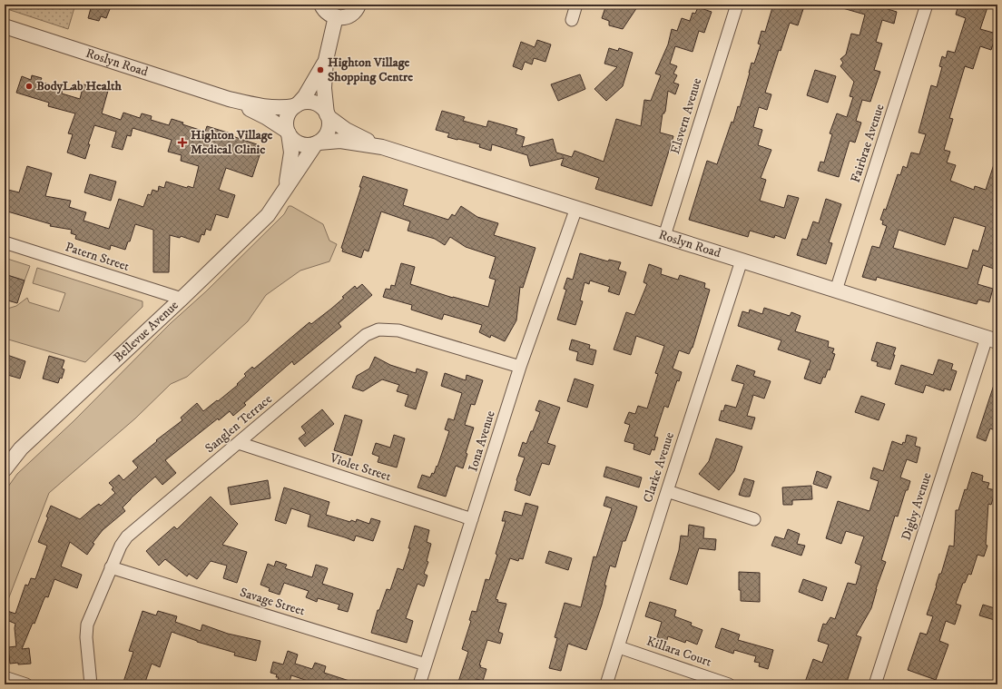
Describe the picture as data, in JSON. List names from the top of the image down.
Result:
{
  "streets": {
    "street": [
      "Roslyn Road",
      "Elsvern Avenue",
      "Fairbrae Avenue",
      "Patern Street",
      "Bellevue Avenue",
      "Sanglen Terrace",
      "Iona Avenue",
      "Violet Street",
      "Clarke Avenue",
      "Digby Avenue",
      "Savage Street",
      "Killara Court"
    ]
  },
  "crossings": [
    ["Roslyn Road", "Elsvern Avenue"],
    ["Roslyn Road", "Fairbrae Avenue"],
    ["Roslyn Road", "Bellevue Avenue"],
    ["Roslyn Road", "Iona Avenue"],
    ["Roslyn Road", "Clarke Avenue"],
    ["Roslyn Road", "Digby Avenue"],
    ["Patern Street", "Bellevue Avenue"],
    ["Sanglen Terrace", "Iona Avenue"],
    ["Sanglen Terrace", "Violet Street"],
    ["Sanglen Terrace", "Savage Street"],
    ["Iona Avenue", "Violet Street"],
    ["Iona Avenue", "Savage Street"],
    ["Clarke Avenue", "Killara Court"]
  ],
  "places": {
    "other": ["Highton Village Shopping Centre", "BodyLab Health"],
    "health": ["Highton Village Medical Clinic"]
  }
}
